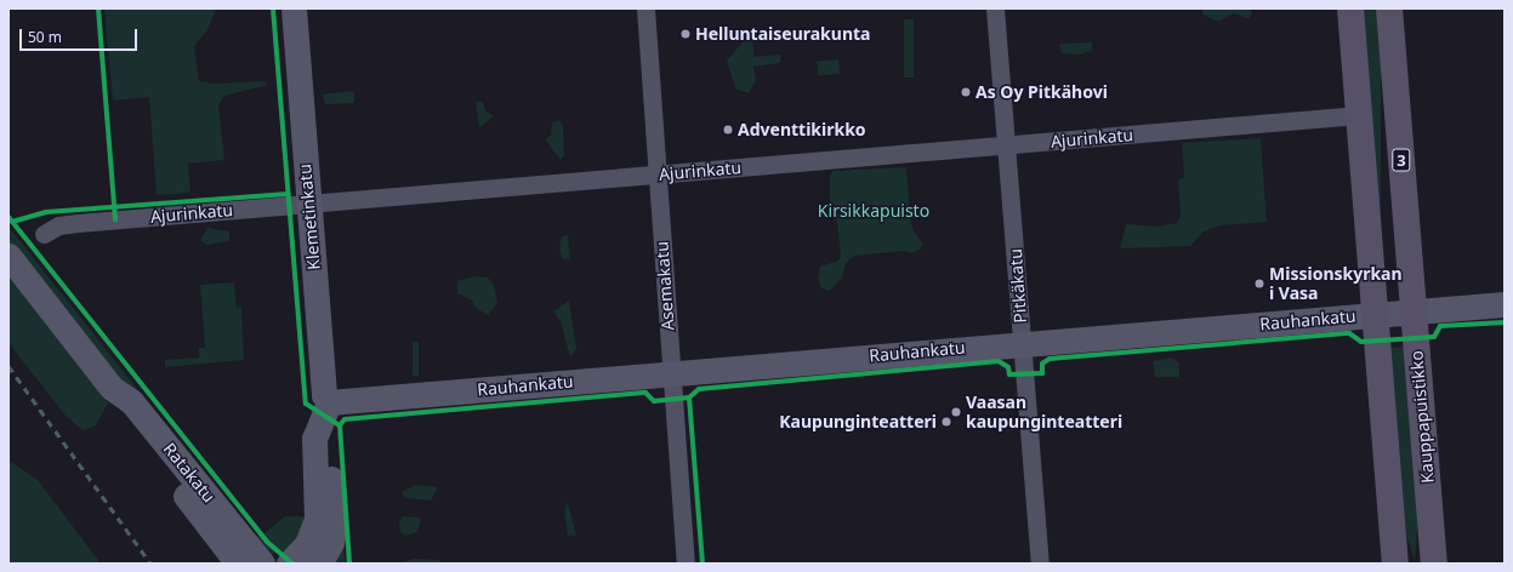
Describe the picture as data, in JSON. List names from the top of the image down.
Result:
{
  "streets": {
    "main road": ["3", "Kauppapuistikko"],
    "street": [
      "Ajurinkatu",
      "Klemetinkatu",
      "Asemakatu",
      "Pitkäkatu",
      "Rauhankatu",
      "Ratakatu"
    ]
  },
  "crossings": [
    ["Ajurinkatu", "Klemetinkatu"],
    ["Ajurinkatu", "Asemakatu"],
    ["Ajurinkatu", "Pitkäkatu"],
    ["Klemetinkatu", "Rauhankatu"],
    ["Asemakatu", "Rauhankatu"],
    ["Pitkäkatu", "Rauhankatu"],
    ["Rauhankatu", "Kauppapuistikko"]
  ],
  "parks": ["Kirsikkapuisto"],
  "places": [
    "Helluntaiseurakunta",
    "As Oy Pitkähovi",
    "Adventtikirkko",
    "Missionskyrkan i Vasa",
    "Vaasan kaupunginteatteri",
    "Kaupunginteatteri"
  ],
  "scale_bar": "50 m"
}
